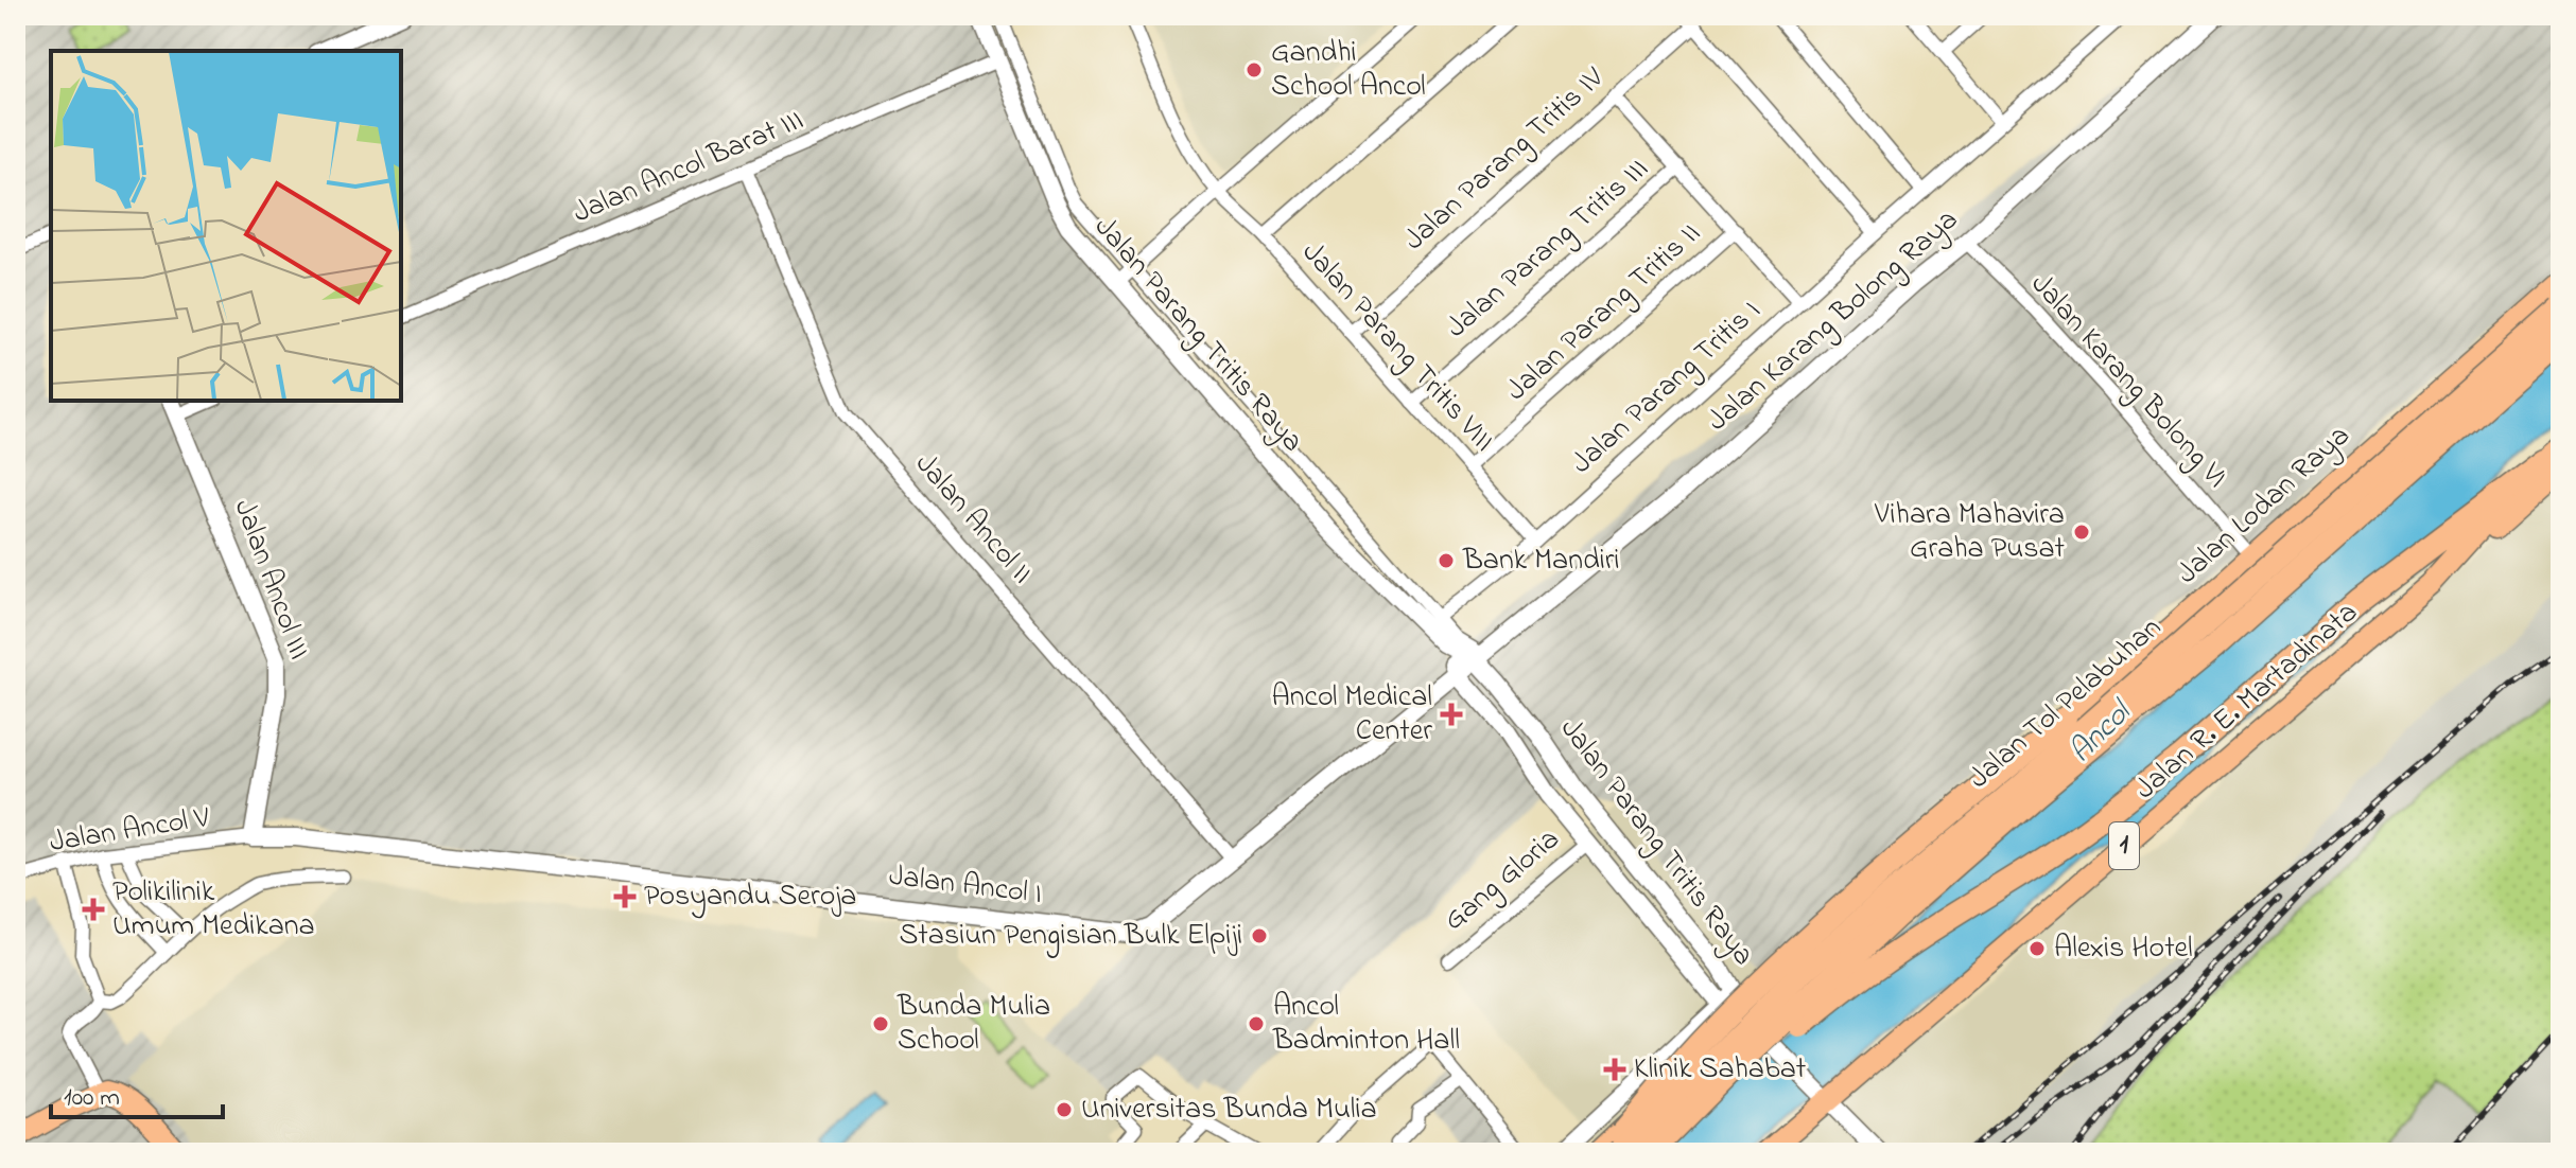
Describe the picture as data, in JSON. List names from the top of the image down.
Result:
{
  "streets": {
    "highway": [
      "Jalan Lodan Raya",
      "Jalan R. E. Martadinata",
      "Jalan Tol Pelabuhan",
      "1"
    ],
    "street": [
      "Jalan Parang Tritis IV",
      "Jalan Ancol Barat III",
      "Jalan Parang Tritis III",
      "Jalan Parang Tritis II",
      "Jalan Karang Bolong Raya",
      "Jalan Parang Tritis Raya",
      "Jalan Parang Tritis VIII",
      "Jalan Karang Bolong VI",
      "Jalan Parang Tritis I",
      "Jalan Ancol II",
      "Jalan Ancol III",
      "Jalan Ancol V",
      "Gang Gloria",
      "Jalan Ancol I"
    ]
  },
  "crossings": [
    ["Jalan Parang Tritis IV", "Jalan Parang Tritis VIII"],
    ["Jalan Ancol Barat III", "Jalan Parang Tritis Raya"],
    ["Jalan Ancol Barat III", "Jalan Ancol II"],
    ["Jalan Parang Tritis III", "Jalan Parang Tritis VIII"],
    ["Jalan Parang Tritis II", "Jalan Parang Tritis VIII"],
    ["Jalan Karang Bolong Raya", "Jalan Parang Tritis Raya"],
    ["Jalan Karang Bolong Raya", "Jalan Karang Bolong VI"],
    ["Jalan Karang Bolong Raya", "Jalan Ancol I"],
    ["Jalan Parang Tritis Raya", "Jalan Lodan Raya"],
    ["Jalan Parang Tritis Raya", "Gang Gloria"],
    ["Jalan Parang Tritis Raya", "Jalan Ancol I"],
    ["Jalan Parang Tritis VIII", "Jalan Parang Tritis I"],
    ["Jalan Karang Bolong VI", "Jalan Lodan Raya"],
    ["Jalan Ancol II", "Jalan Ancol I"],
    ["Jalan Ancol III", "Jalan Ancol V"],
    ["Jalan Ancol III", "Jalan Ancol I"],
    ["Jalan Ancol V", "Jalan Ancol I"]
  ],
  "water": ["Ancol"],
  "places": {
    "other": [
      "Gandhi School Ancol",
      "Vihara Mahavira Graha Pusat",
      "Bank Mandiri",
      "Stasiun Pengisian Bulk Elpiji",
      "Alexis Hotel",
      "Bunda Mulia School",
      "Ancol Badminton Hall",
      "Universitas Bunda Mulia"
    ],
    "health": [
      "Ancol Medical Center",
      "Posyandu Seroja",
      "Polikilinik Umum Medikana",
      "Klinik Sahabat"
    ]
  },
  "scale_bar": "100 m"
}
